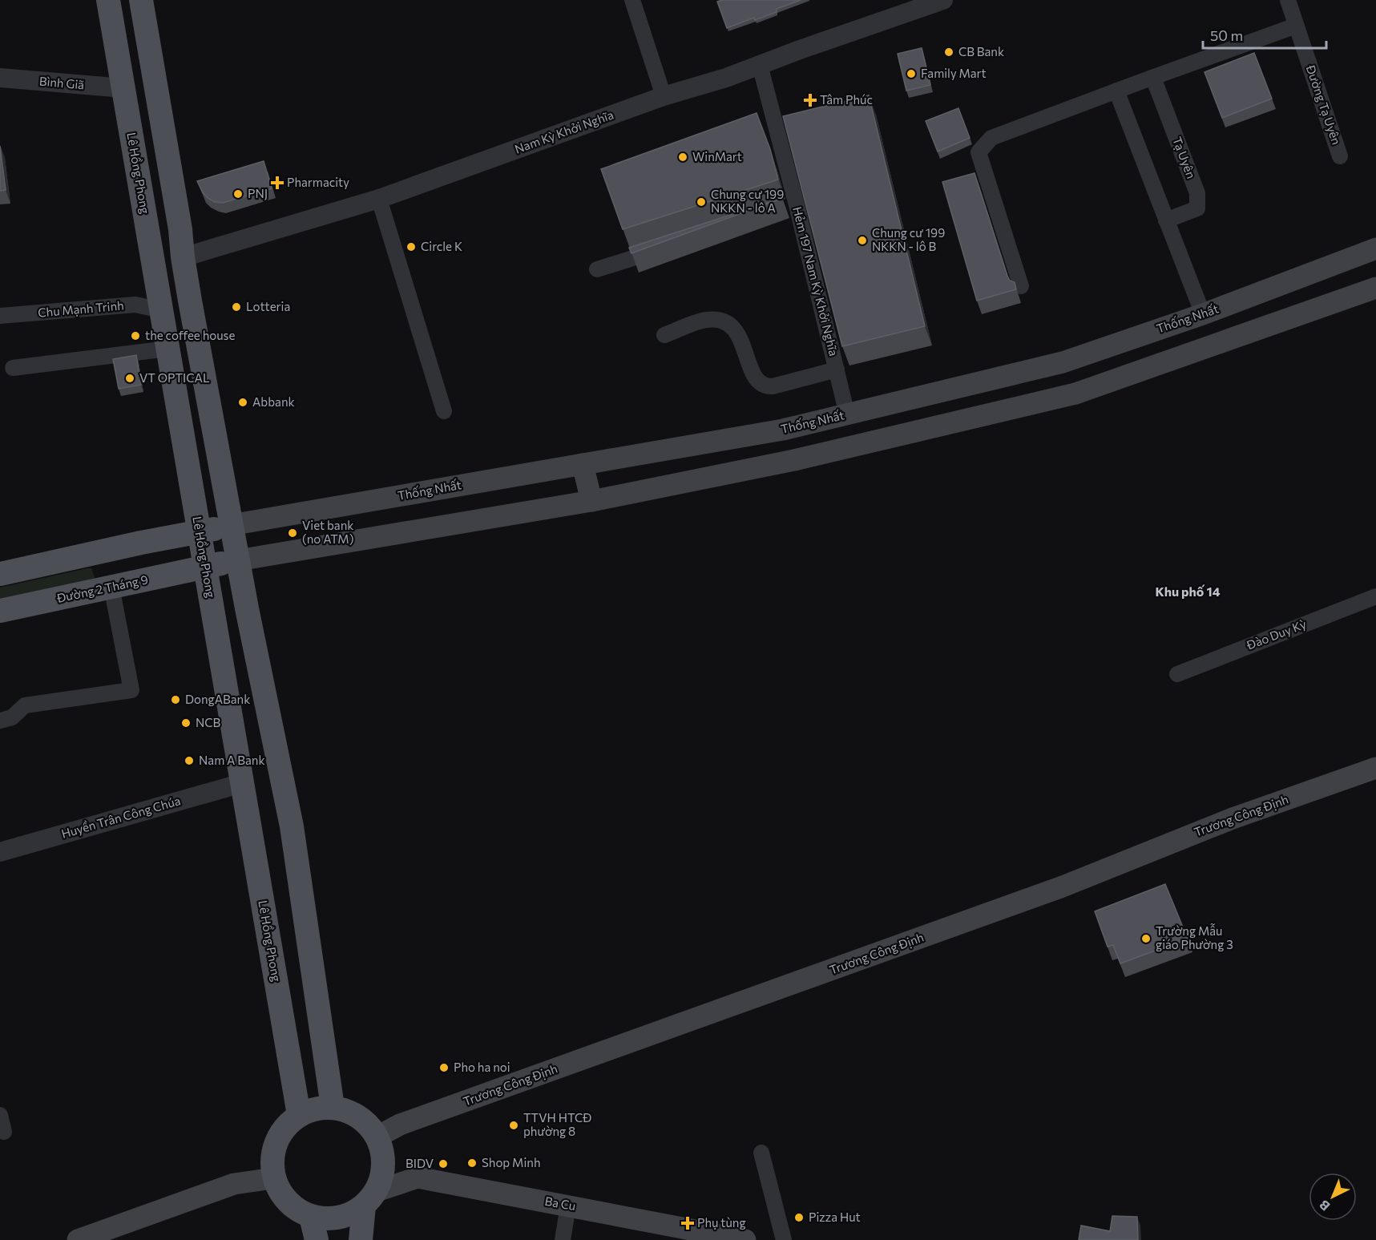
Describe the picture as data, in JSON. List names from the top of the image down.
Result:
{
  "streets": {
    "main road": [
      "Lê Hồng Phong",
      "Thống Nhất",
      "Đường 2 Tháng 9",
      "Trương Công Định",
      "Ba Cu"
    ],
    "street": [
      "Bình Giã",
      "Đường Tạ Uyên",
      "Nam Kỳ Khởi Nghĩa",
      "Tạ Uyên",
      "Hẻm 197 Nam Kỳ Khởi Nghĩa",
      "Chu Mạnh Trinh",
      "Đào Duy Kỳ",
      "Huyền Trân Công Chúa"
    ]
  },
  "crossings": [
    ["Bình Giã", "Lê Hồng Phong"],
    ["Nam Kỳ Khởi Nghĩa", "Hẻm 197 Nam Kỳ Khởi Nghĩa"],
    ["Lê Hồng Phong", "Chu Mạnh Trinh"],
    ["Lê Hồng Phong", "Đường 2 Tháng 9"],
    ["Lê Hồng Phong", "Trương Công Định"],
    ["Lê Hồng Phong", "Huyền Trân Công Chúa"],
    ["Lê Hồng Phong", "Ba Cu"],
    ["Hẻm 197 Nam Kỳ Khởi Nghĩa", "Thống Nhất"],
    ["Trương Công Định", "Ba Cu"]
  ],
  "districts": ["Khu phố 14"],
  "places": {
    "other": [
      "CB Bank",
      "Family Mart",
      "WinMart",
      "PNJ",
      "Chung cư 199 NKKN - lô A",
      "Chung cư 199 NKKN - lô B",
      "Circle K",
      "Lotteria",
      "the coffee house",
      "VT OPTICAL",
      "Abbank",
      "Viet bank (no ATM)",
      "DongABank",
      "NCB",
      "Nam A Bank",
      "Trường Mẫu giáo Phường 3",
      "Pho ha noi",
      "TTVH HTCĐ phường 8",
      "Shop Minh",
      "BIDV",
      "Pizza Hut"
    ],
    "health": ["Tâm Phúc", "Pharmacity", "Phụ tùng"]
  },
  "scale_bar": "50 m",
  "north": "bottom left"
}
